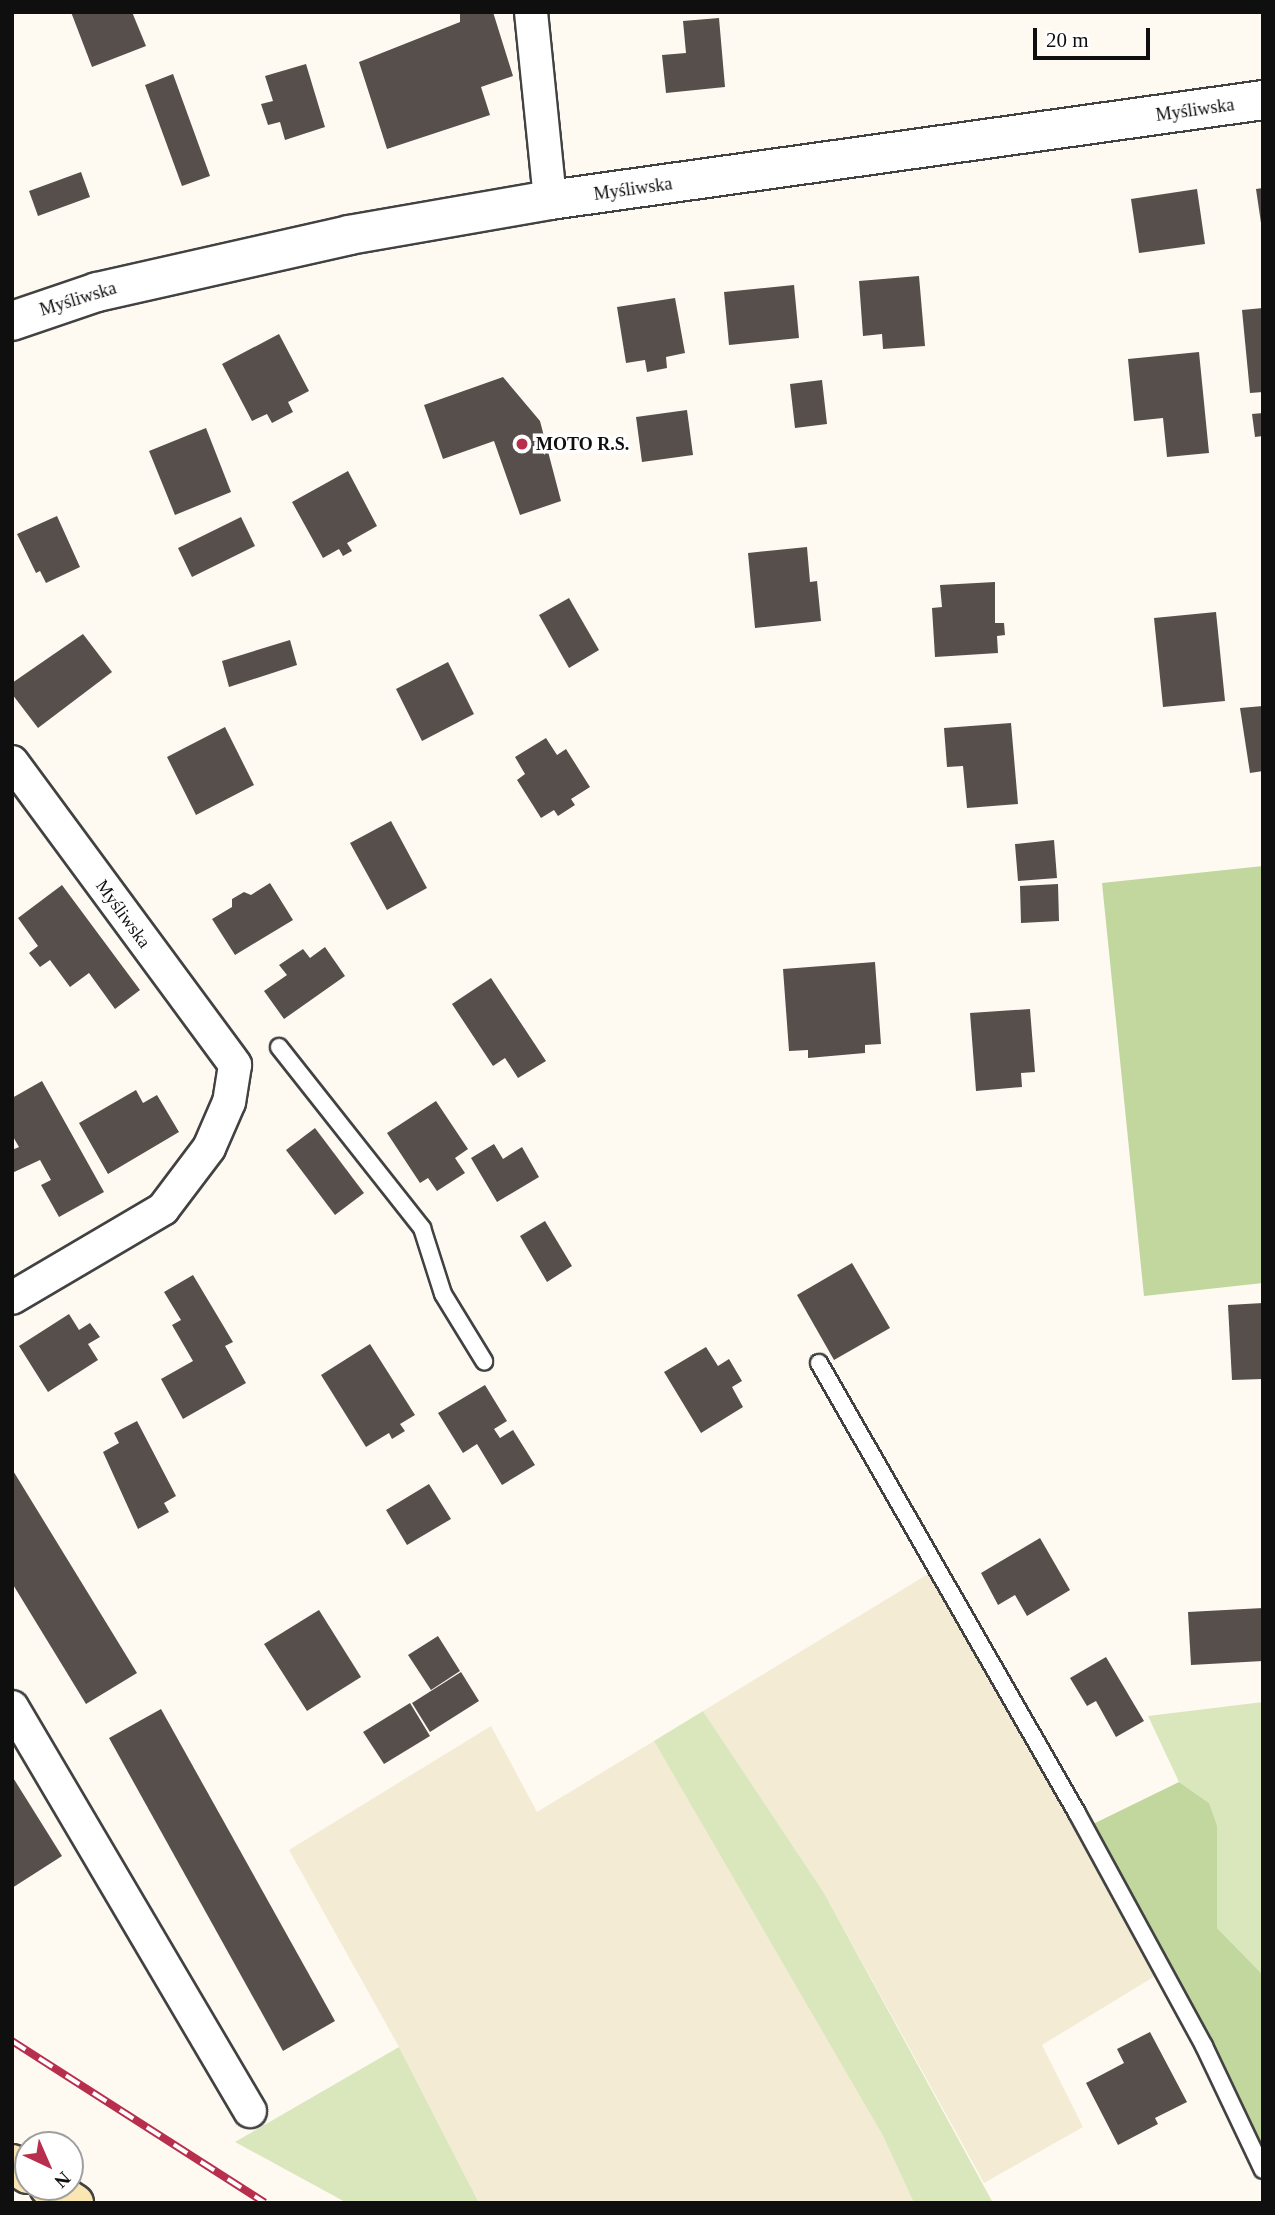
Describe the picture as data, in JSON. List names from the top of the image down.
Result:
{
  "streets": {
    "street": ["Myśliwska"]
  },
  "places": ["MOTO R.S."],
  "scale_bar": "20 m",
  "north": "bottom right"
}
